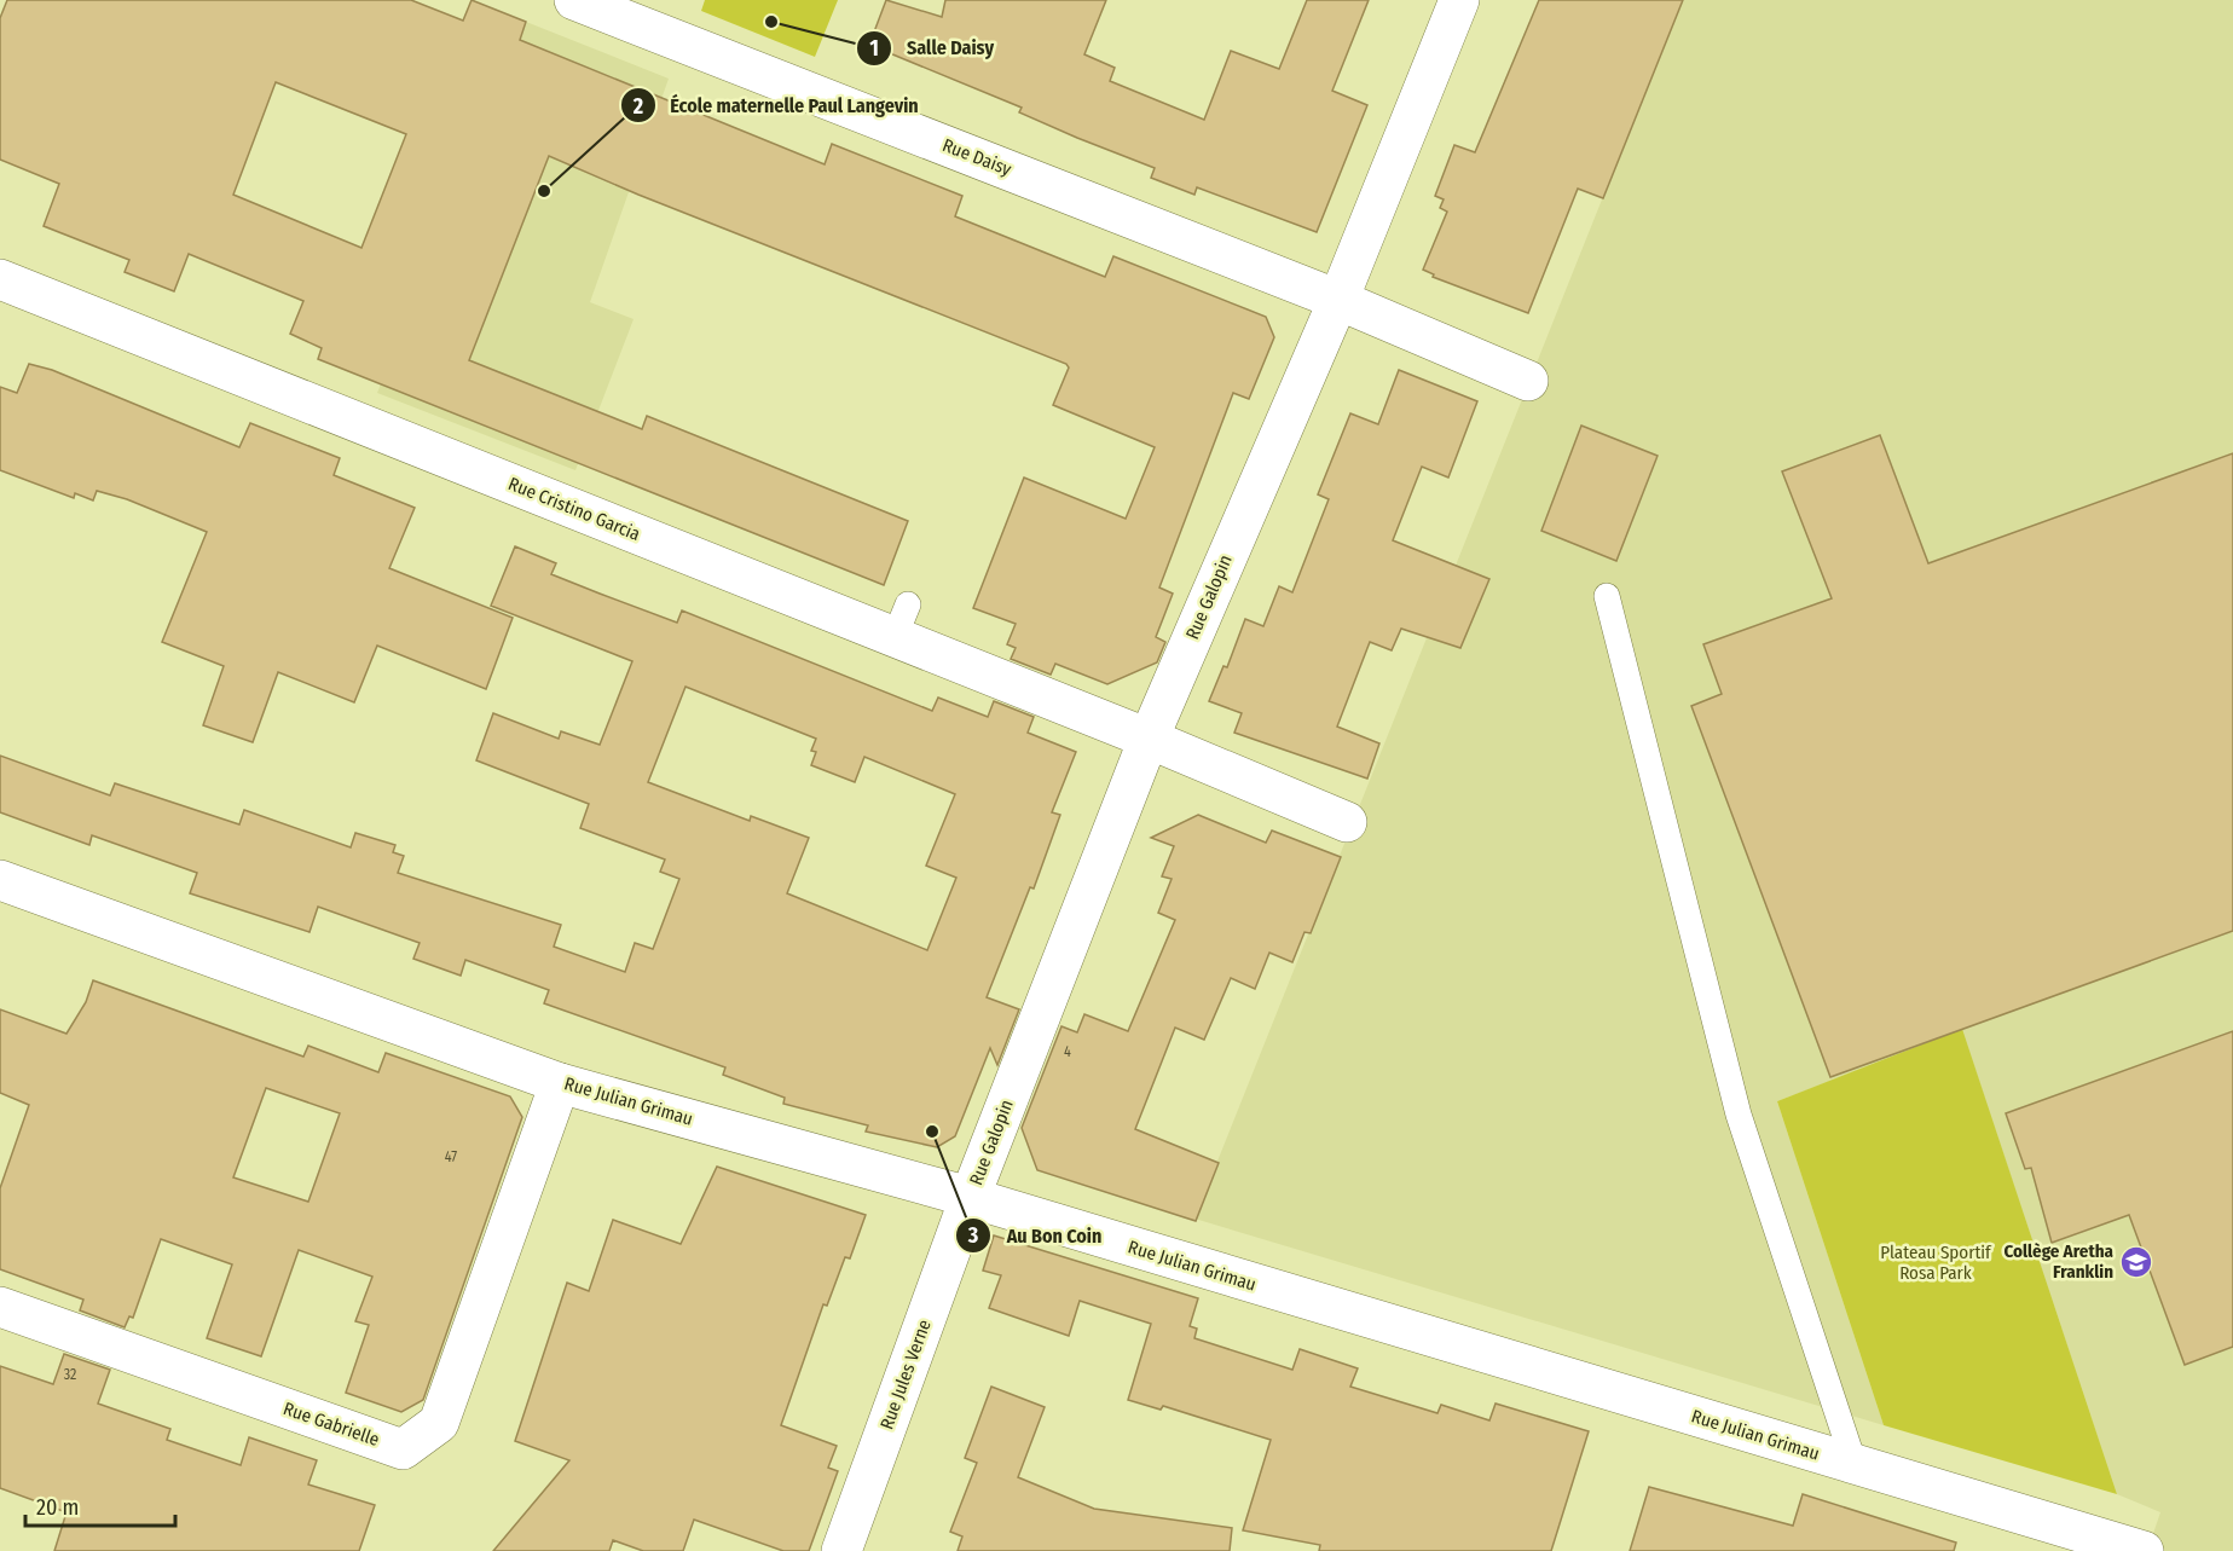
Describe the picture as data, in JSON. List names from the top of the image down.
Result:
{
  "streets": {
    "street": [
      "Rue Daisy",
      "Rue Cristino Garcia",
      "Rue Galopin",
      "Rue Julian Grimau",
      "Rue Jules Verne",
      "Rue Gabrielle"
    ]
  },
  "crossings": [
    ["Rue Daisy", "Rue Galopin"],
    ["Rue Cristino Garcia", "Rue Galopin"],
    ["Rue Galopin", "Rue Julian Grimau"],
    ["Rue Galopin", "Rue Jules Verne"],
    ["Rue Julian Grimau", "Rue Jules Verne"],
    ["Rue Julian Grimau", "Rue Gabrielle"]
  ],
  "parks": ["Plateau Sportif Rosa Park"],
  "places": {
    "other": ["Salle Daisy", "École maternelle Paul Langevin", "Au Bon Coin"],
    "school or university": ["Collège Aretha Franklin"]
  },
  "house_numbers": ["4", "47", "32"],
  "scale_bar": "20 m"
}
